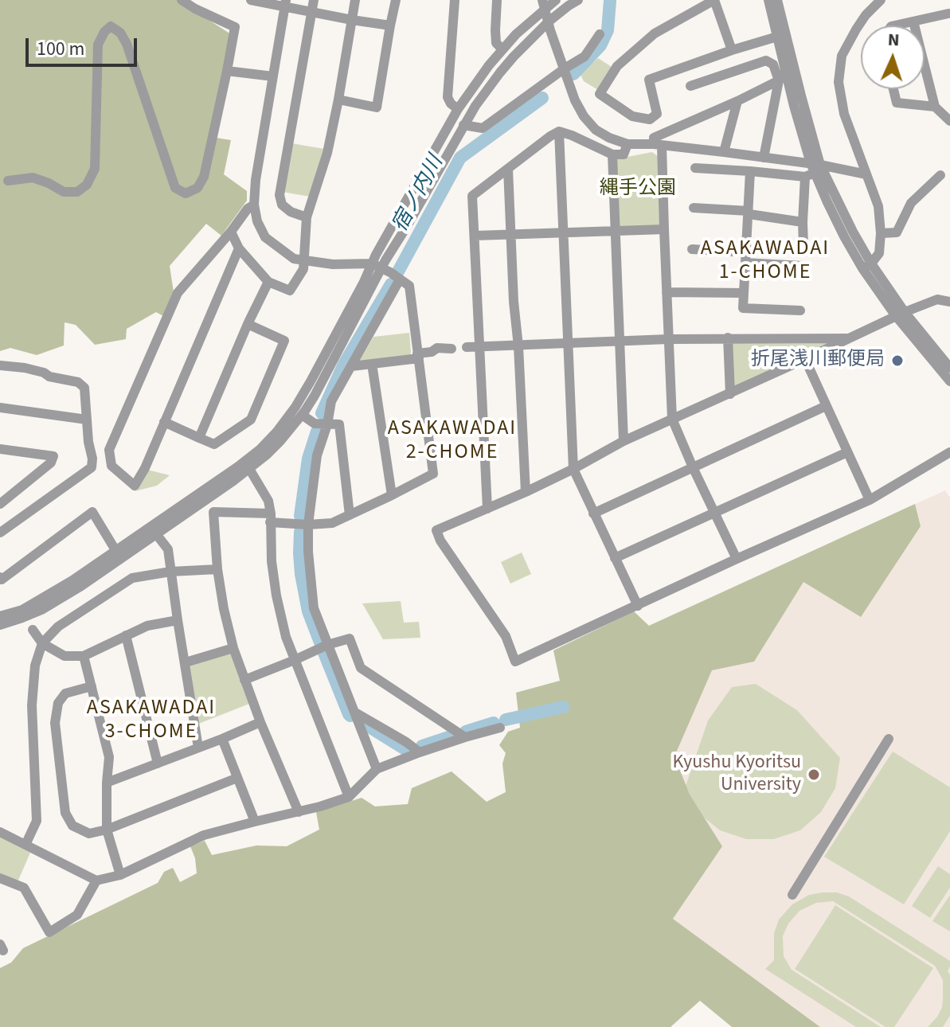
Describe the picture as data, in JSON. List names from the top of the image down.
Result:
{
  "districts": ["ASAKAWADAI 1-CHOME", "ASAKAWADAI 2-CHOME", "ASAKAWADAI 3-CHOME"],
  "water": ["宿ノ内川"],
  "parks": ["縄手公園"],
  "places": ["折尾浅川郵便局", "Kyushu Kyoritsu University"],
  "scale_bar": "100 m",
  "north": "top"
}
